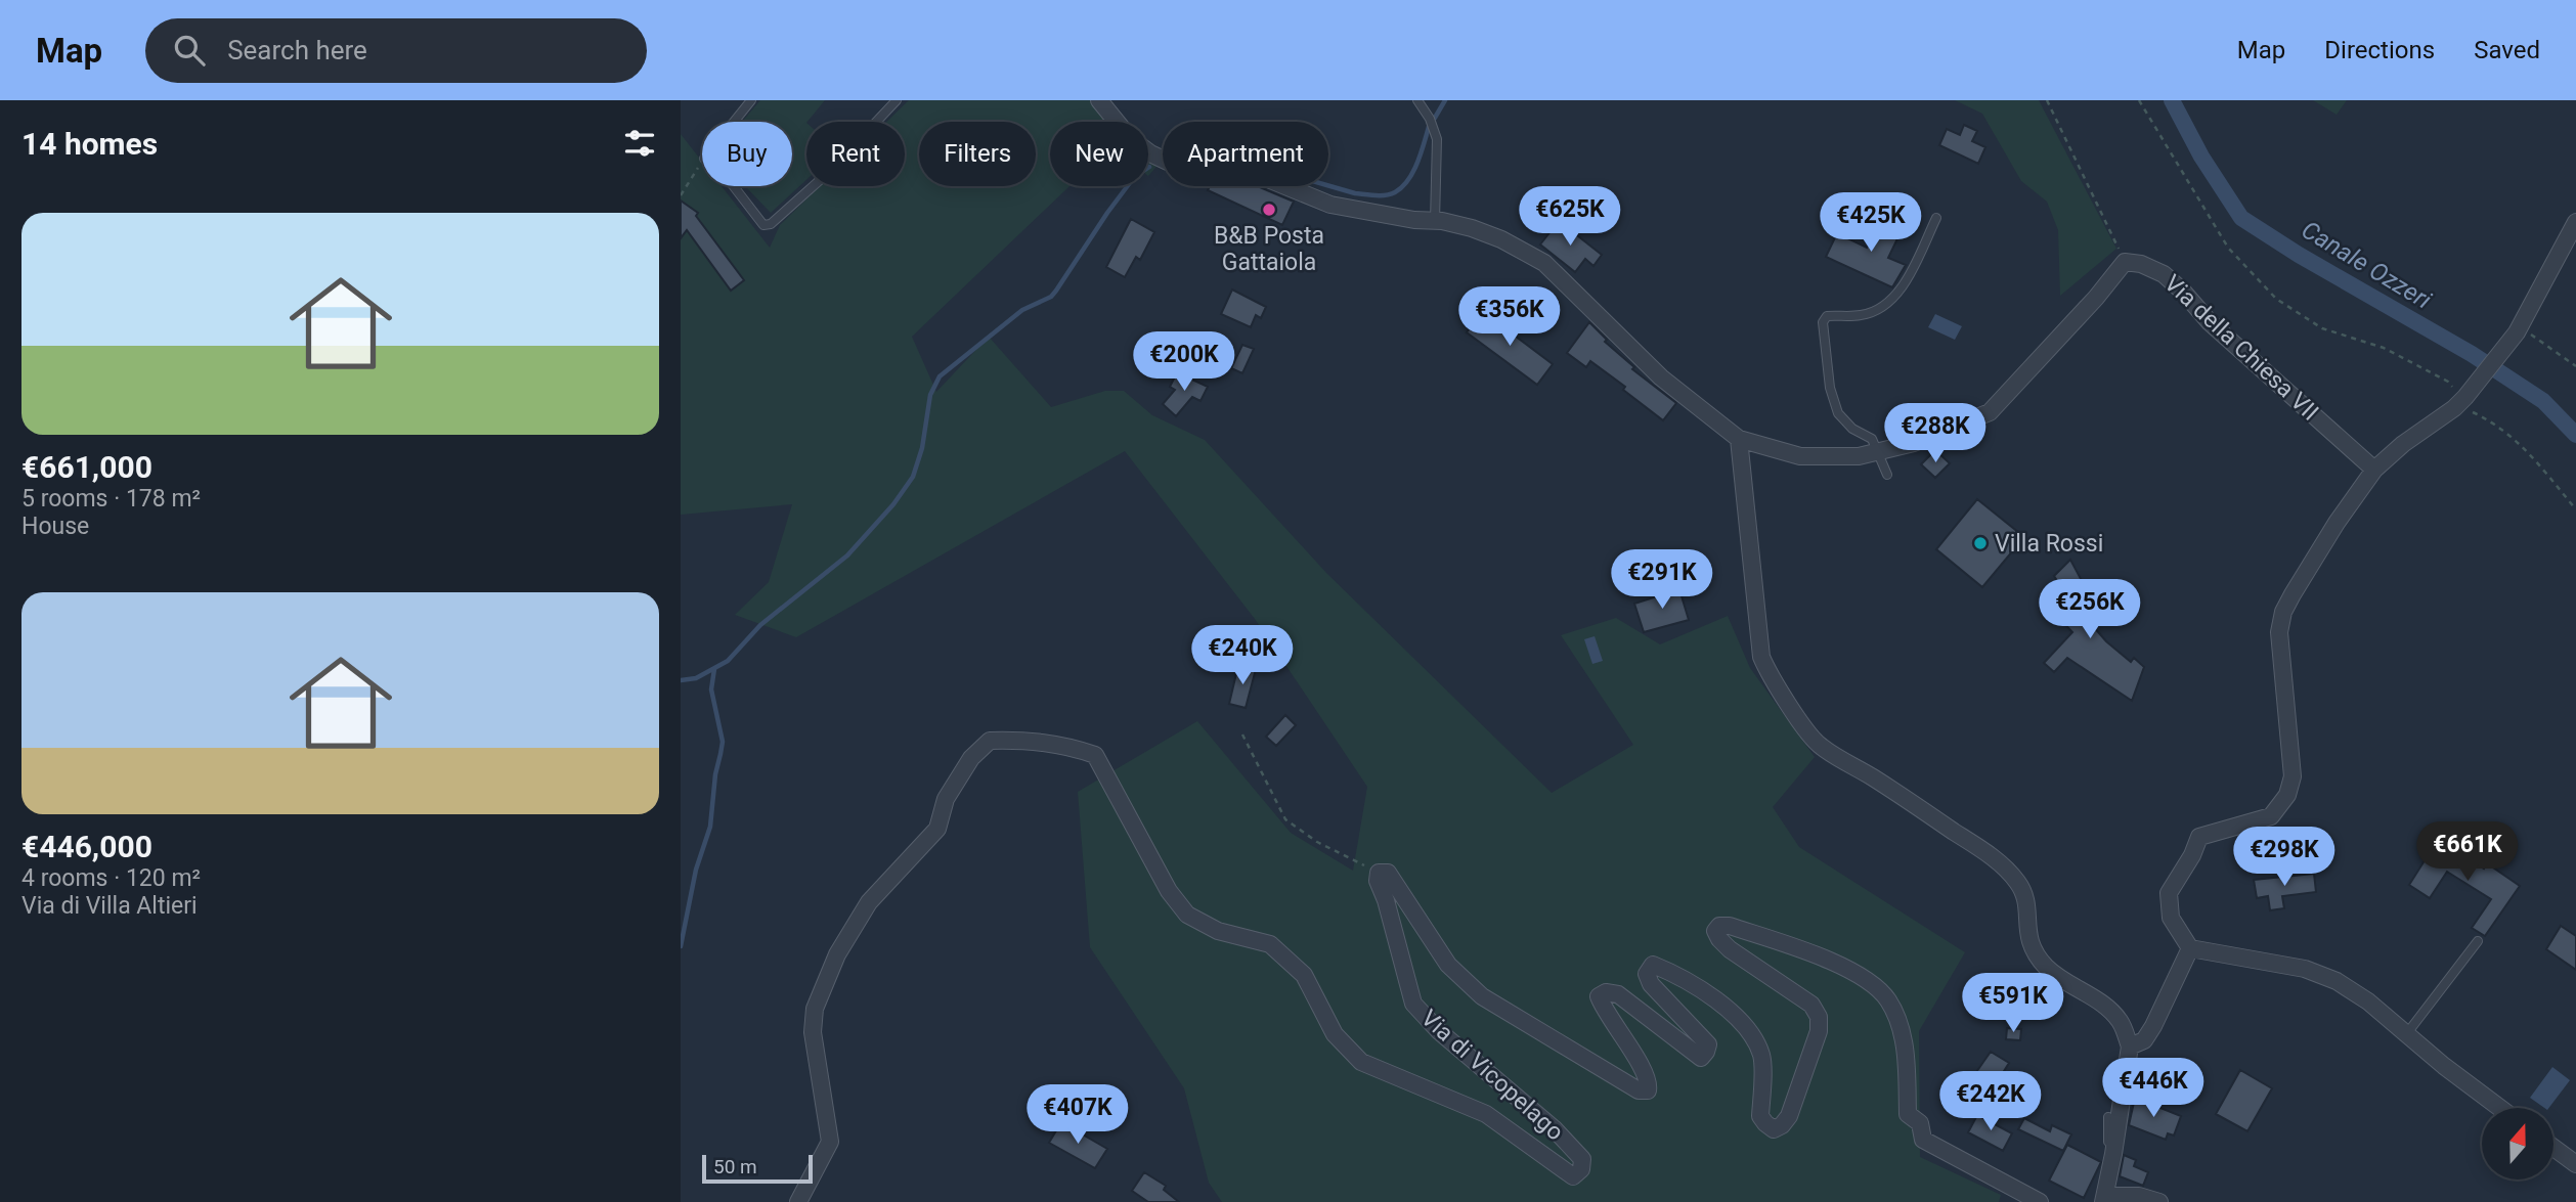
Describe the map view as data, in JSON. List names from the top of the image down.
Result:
{
  "streets": {
    "street": ["Via della Chiesa VII", "Via di Vicopelago"]
  },
  "water": ["Canale Ozzeri"],
  "places": ["B&B Posta Gattaiola", "Villa Rossi"],
  "scale_bar": "50 m",
  "north": "top",
  "page": {
    "header": "Map",
    "search": "Search here",
    "nav": ["Map", "Directions", "Saved"],
    "heading": "14 homes",
    "chip": [
      "Buy",
      "Rent",
      "Filters",
      "New",
      "Apartment"
    ],
    "list": [
      {
        "name": "€661,000",
        "note": "5 rooms · 178 m² · House"
      },
      {
        "name": "€446,000",
        "note": "4 rooms · 120 m² · Via di Villa Altieri"
      }
    ],
    "price": [
      "€625K",
      "€425K",
      "€356K",
      "€200K",
      "€288K",
      "€291K",
      "€256K",
      "€240K",
      "€661K",
      "€298K",
      "€591K",
      "€446K",
      "€242K",
      "€407K"
    ],
    "scale": "50 m"
  }
}
